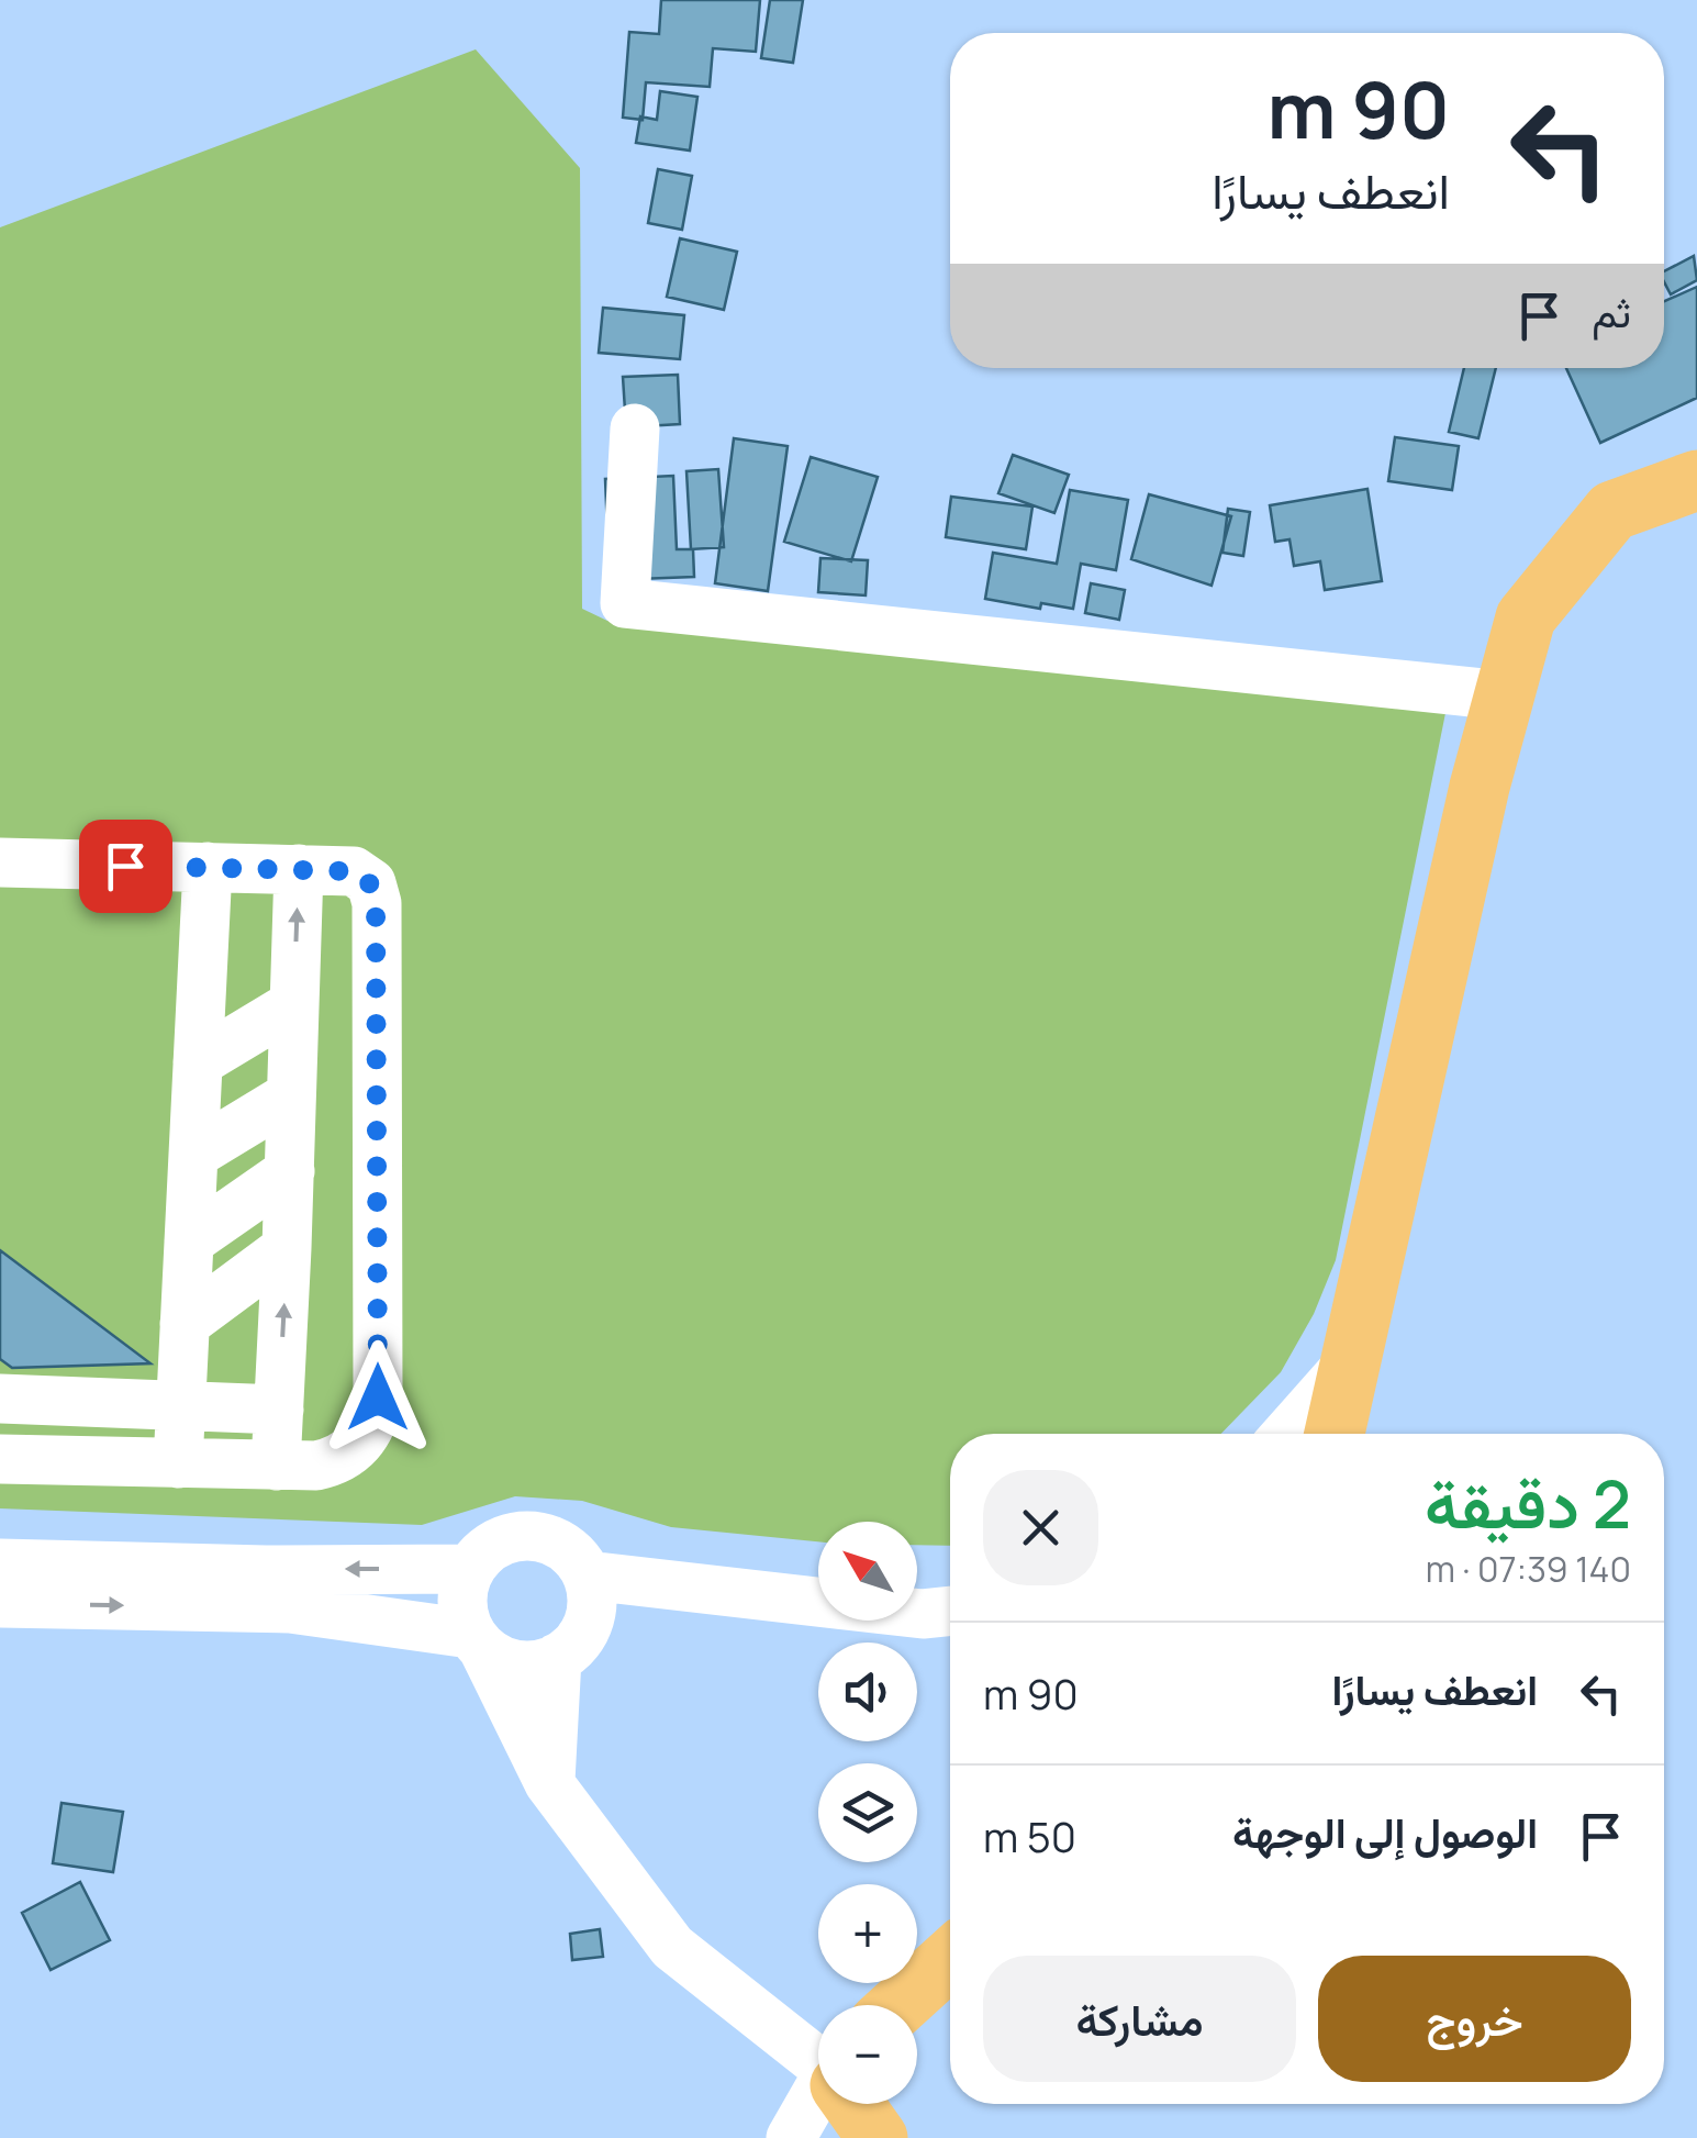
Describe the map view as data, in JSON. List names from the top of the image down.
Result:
{
  "north": "top left",
  "page": {
    "turn": ["90 m", "انعطف يسارًا"],
    "then": "ثم",
    "heading": ["2 دقيقة", "140 m · 07:39"],
    "map_buttons": ["+", "−"],
    "list": [
      {
        "name": "انعطف يسارًا",
        "value": "90 m"
      },
      {
        "name": "الوصول إلى الوجهة",
        "value": "50 m"
      }
    ],
    "buttons": ["خروج", "مشاركة"]
  }
}
